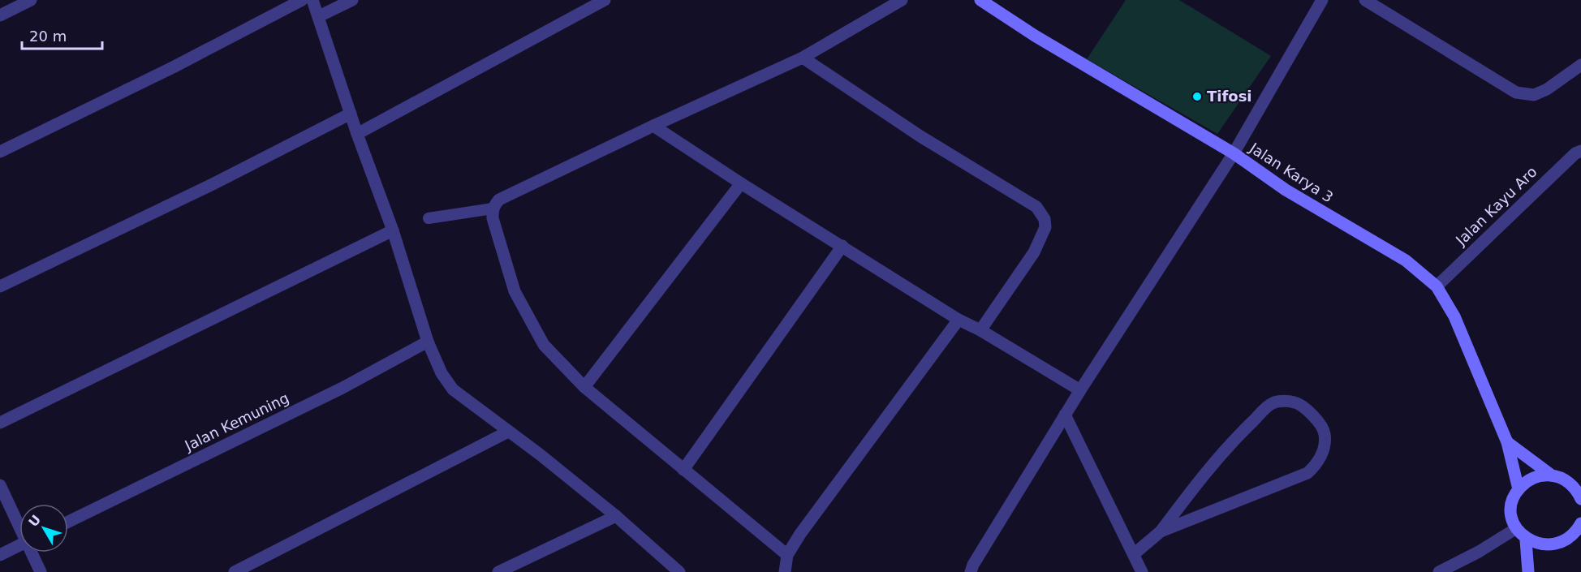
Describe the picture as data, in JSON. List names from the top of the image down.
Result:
{
  "streets": {
    "street": ["Jalan Karya 3", "Jalan Kayu Aro", "Jalan Kemuning"]
  },
  "crossings": [
    ["Jalan Karya 3", "Jalan Kayu Aro"]
  ],
  "places": ["Tifosi"],
  "scale_bar": "20 m",
  "north": "top left"
}
